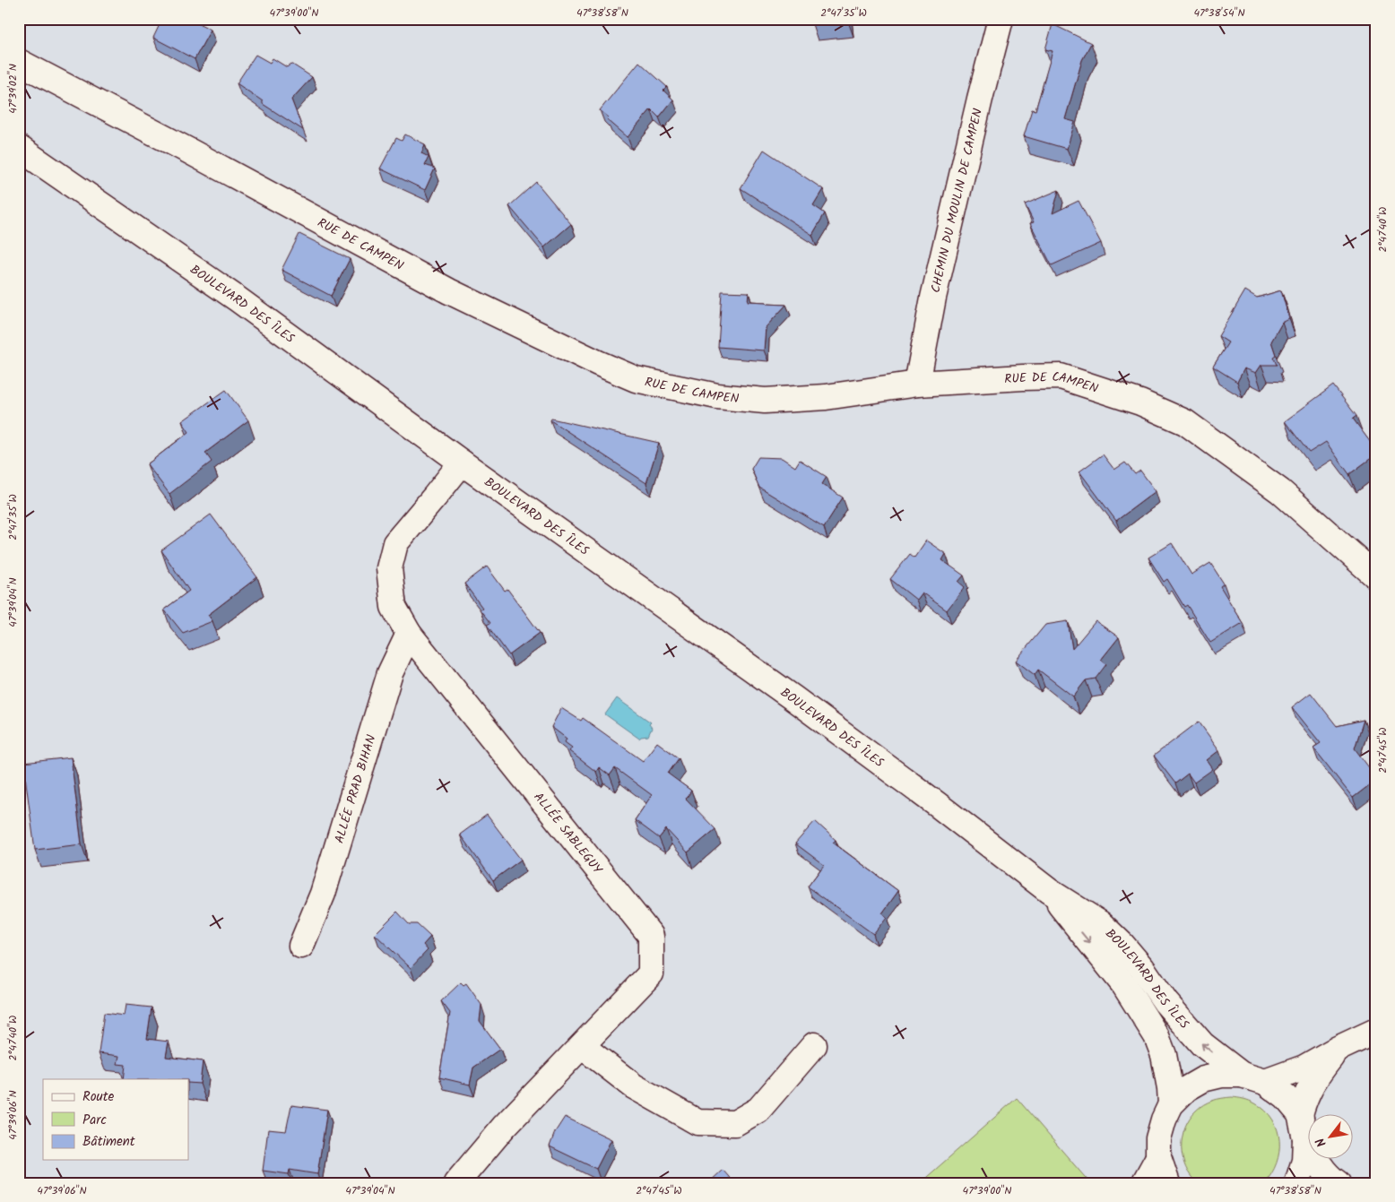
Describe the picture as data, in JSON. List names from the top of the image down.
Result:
{
  "streets": {
    "street": [
      "CHEMIN DU MOULIN DE CAMPEN",
      "RUE DE CAMPEN",
      "BOULEVARD DES ÎLES",
      "ALLÉE PRAD BIHAN",
      "ALLÉE SABLEGUY"
    ]
  },
  "crossings": [
    ["CHEMIN DU MOULIN DE CAMPEN", "RUE DE CAMPEN"],
    ["BOULEVARD DES ÎLES", "ALLÉE SABLEGUY"],
    ["ALLÉE PRAD BIHAN", "ALLÉE SABLEGUY"]
  ],
  "legend": ["Route", "Parc", "Bâtiment"],
  "north": "bottom left",
  "coordinates": [
    "47°39'00\"N",
    "47°38'58\"N",
    "2°47'35\"W",
    "47°38'54\"N",
    "47°39'02\"N",
    "2°47'40\"W",
    "47°39'04\"N",
    "2°47'45\"W",
    "47°39'06\"N"
  ]
}
